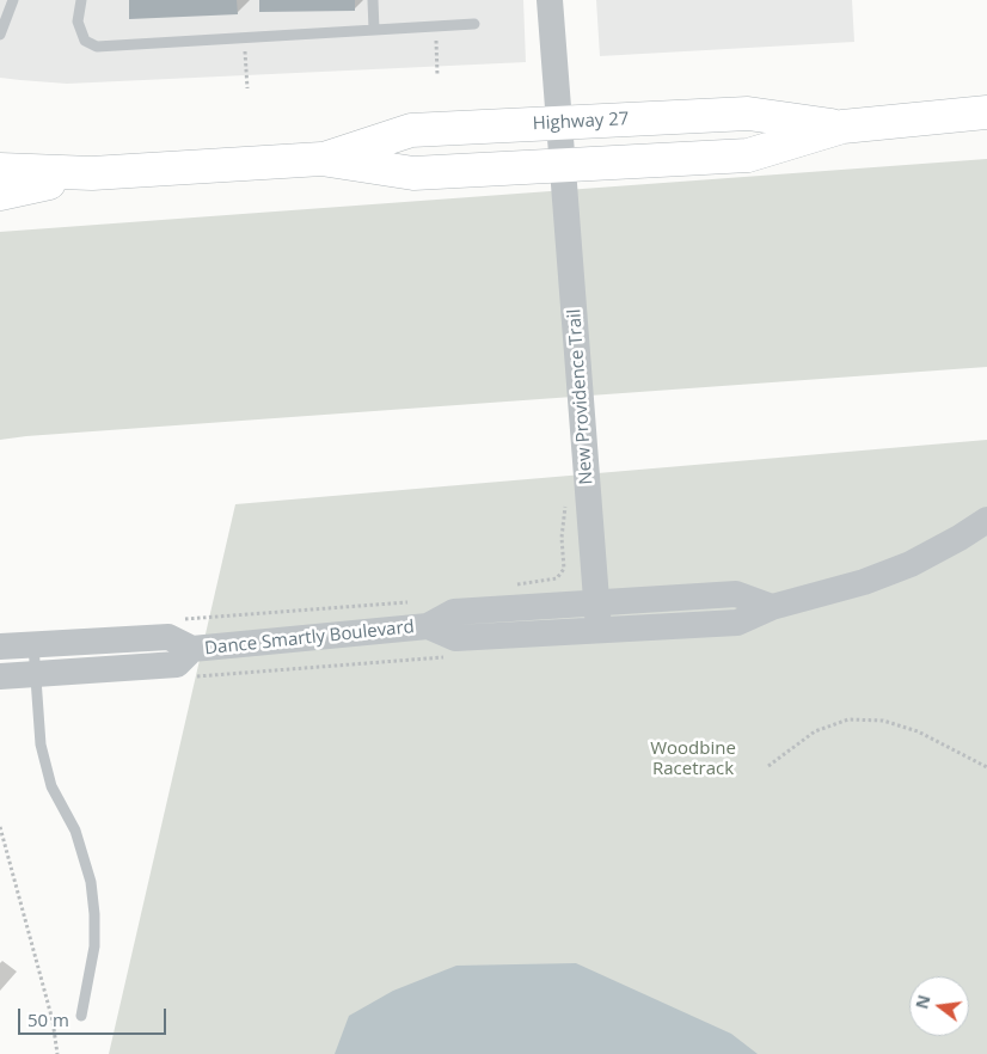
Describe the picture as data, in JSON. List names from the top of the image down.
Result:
{
  "streets": {
    "main road": ["Highway 27"],
    "street": ["New Providence Trail", "Dance Smartly Boulevard"]
  },
  "crossings": [
    ["Highway 27", "New Providence Trail"],
    ["New Providence Trail", "Dance Smartly Boulevard"]
  ],
  "parks": ["Woodbine Racetrack"],
  "scale_bar": "50 m",
  "north": "left"
}
